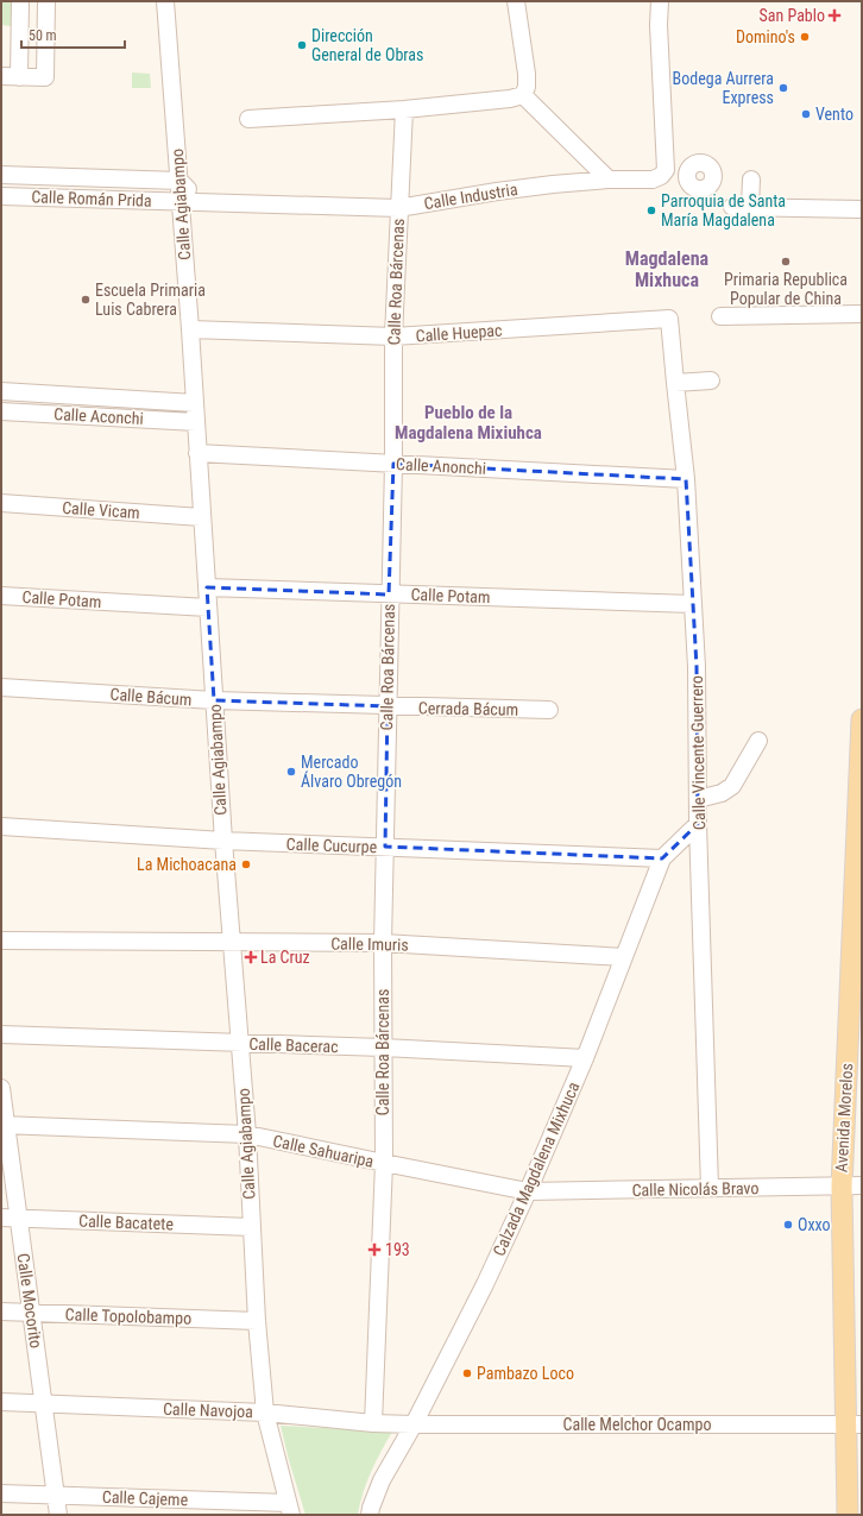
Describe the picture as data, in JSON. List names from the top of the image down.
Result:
{
  "streets": {
    "main road": ["Avenida Morelos"],
    "street": [
      "Calle Industria",
      "Calle Román Prida",
      "Calle Agiabampo",
      "Calle Roa Bárcenas",
      "Calle Huepac",
      "Calle Aconchi",
      "Calle Anonchi",
      "Calle Vicam",
      "Calle Potam",
      "Calle Bácum",
      "Cerrada Bácum",
      "Calle Vincente Guerrero",
      "Calle Cucurpe",
      "Calle Imuris",
      "Calle Bacerac",
      "Calle Sahuaripa",
      "Calzada Magdalena Mixhuca",
      "Calle Nicolás Bravo",
      "Calle Bacatete",
      "Calle Mocorito",
      "Calle Topolobampo",
      "Calle Navojoa",
      "Calle Melchor Ocampo",
      "Calle Cajeme"
    ]
  },
  "crossings": [
    ["Calle Industria", "Calle Román Prida"],
    ["Calle Industria", "Calle Agiabampo"],
    ["Calle Industria", "Calle Roa Bárcenas"],
    ["Calle Román Prida", "Calle Agiabampo"],
    ["Calle Agiabampo", "Calle Huepac"],
    ["Calle Agiabampo", "Calle Aconchi"],
    ["Calle Agiabampo", "Calle Anonchi"],
    ["Calle Agiabampo", "Calle Vicam"],
    ["Calle Agiabampo", "Calle Potam"],
    ["Calle Agiabampo", "Calle Bácum"],
    ["Calle Agiabampo", "Calle Cucurpe"],
    ["Calle Agiabampo", "Calle Imuris"],
    ["Calle Agiabampo", "Calle Bacerac"],
    ["Calle Agiabampo", "Calle Sahuaripa"],
    ["Calle Agiabampo", "Calle Bacatete"],
    ["Calle Agiabampo", "Calle Topolobampo"],
    ["Calle Agiabampo", "Calle Navojoa"],
    ["Calle Agiabampo", "Calle Cajeme"],
    ["Calle Roa Bárcenas", "Calle Huepac"],
    ["Calle Roa Bárcenas", "Calle Anonchi"],
    ["Calle Roa Bárcenas", "Calle Potam"],
    ["Calle Roa Bárcenas", "Calle Bácum"],
    ["Calle Roa Bárcenas", "Cerrada Bácum"],
    ["Calle Roa Bárcenas", "Calle Cucurpe"],
    ["Calle Roa Bárcenas", "Calle Imuris"],
    ["Calle Roa Bárcenas", "Calle Bacerac"],
    ["Calle Roa Bárcenas", "Calle Sahuaripa"],
    ["Calle Roa Bárcenas", "Calle Navojoa"],
    ["Calle Huepac", "Calle Vincente Guerrero"],
    ["Calle Anonchi", "Calle Vincente Guerrero"],
    ["Calle Potam", "Calle Vincente Guerrero"],
    ["Calle Bácum", "Cerrada Bácum"],
    ["Calle Vincente Guerrero", "Calzada Magdalena Mixhuca"],
    ["Calle Vincente Guerrero", "Calle Nicolás Bravo"],
    ["Calle Cucurpe", "Calzada Magdalena Mixhuca"],
    ["Calle Imuris", "Calzada Magdalena Mixhuca"],
    ["Calle Bacerac", "Calzada Magdalena Mixhuca"],
    ["Avenida Morelos", "Calle Nicolás Bravo"],
    ["Avenida Morelos", "Calle Melchor Ocampo"],
    ["Calle Sahuaripa", "Calzada Magdalena Mixhuca"],
    ["Calle Sahuaripa", "Calle Nicolás Bravo"],
    ["Calle Sahuaripa", "Calle Mocorito"],
    ["Calzada Magdalena Mixhuca", "Calle Nicolás Bravo"],
    ["Calzada Magdalena Mixhuca", "Calle Navojoa"],
    ["Calzada Magdalena Mixhuca", "Calle Melchor Ocampo"],
    ["Calle Bacatete", "Calle Mocorito"],
    ["Calle Mocorito", "Calle Topolobampo"],
    ["Calle Mocorito", "Calle Navojoa"],
    ["Calle Mocorito", "Calle Cajeme"],
    ["Calle Navojoa", "Calle Melchor Ocampo"]
  ],
  "districts": ["Magdalena Mixhuca", "Pueblo de la Magdalena Mixiuhca"],
  "places": {
    "health": ["San Pablo", "La Cruz", "193"],
    "other": [
      "Domino's",
      "Dirección General de Obras",
      "Bodega Aurrera Express",
      "Vento",
      "Parroquia de Santa María Magdalena",
      "Primaria Republica Popular de China",
      "Escuela Primaria Luis Cabrera",
      "Mercado Álvaro Obregón",
      "La Michoacana",
      "Oxxo",
      "Pambazo Loco"
    ]
  },
  "scale_bar": "50 m"
}
